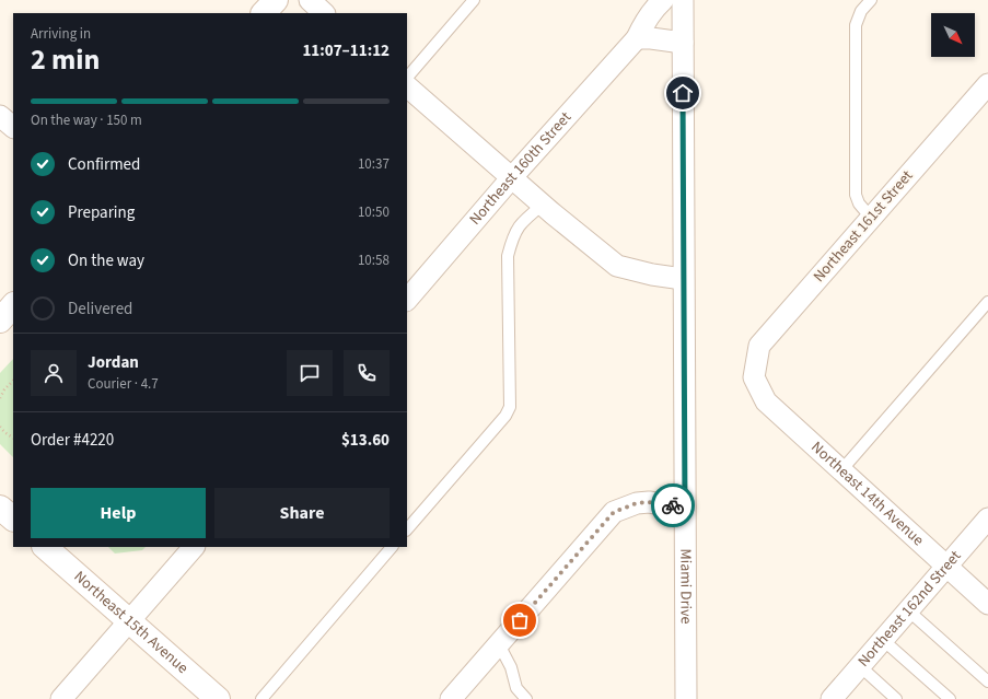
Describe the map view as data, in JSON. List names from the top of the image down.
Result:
{
  "streets": {
    "street": [
      "Northeast 160th Street",
      "Northeast 161st Street",
      "Northeast 14th Avenue",
      "Miami Drive",
      "Northeast 162nd Street",
      "Northeast 15th Avenue"
    ]
  },
  "crossings": [
    ["Northeast 161st Street", "Northeast 14th Avenue"],
    ["Northeast 14th Avenue", "Northeast 162nd Street"]
  ],
  "north": "bottom right",
  "page": {
    "heading": ["2 min", "Arriving in", "11:07–11:12"],
    "panel": [
      "Jordan",
      "Courier · 4.7",
      "Order #4220",
      "$13.60"
    ],
    "bar": "On the way · 150 m",
    "list": [
      ["Confirmed", "10:37"],
      ["Preparing", "10:50"],
      ["On the way", "10:58"],
      "Delivered"
    ],
    "buttons": ["Help", "Share"]
  }
}
